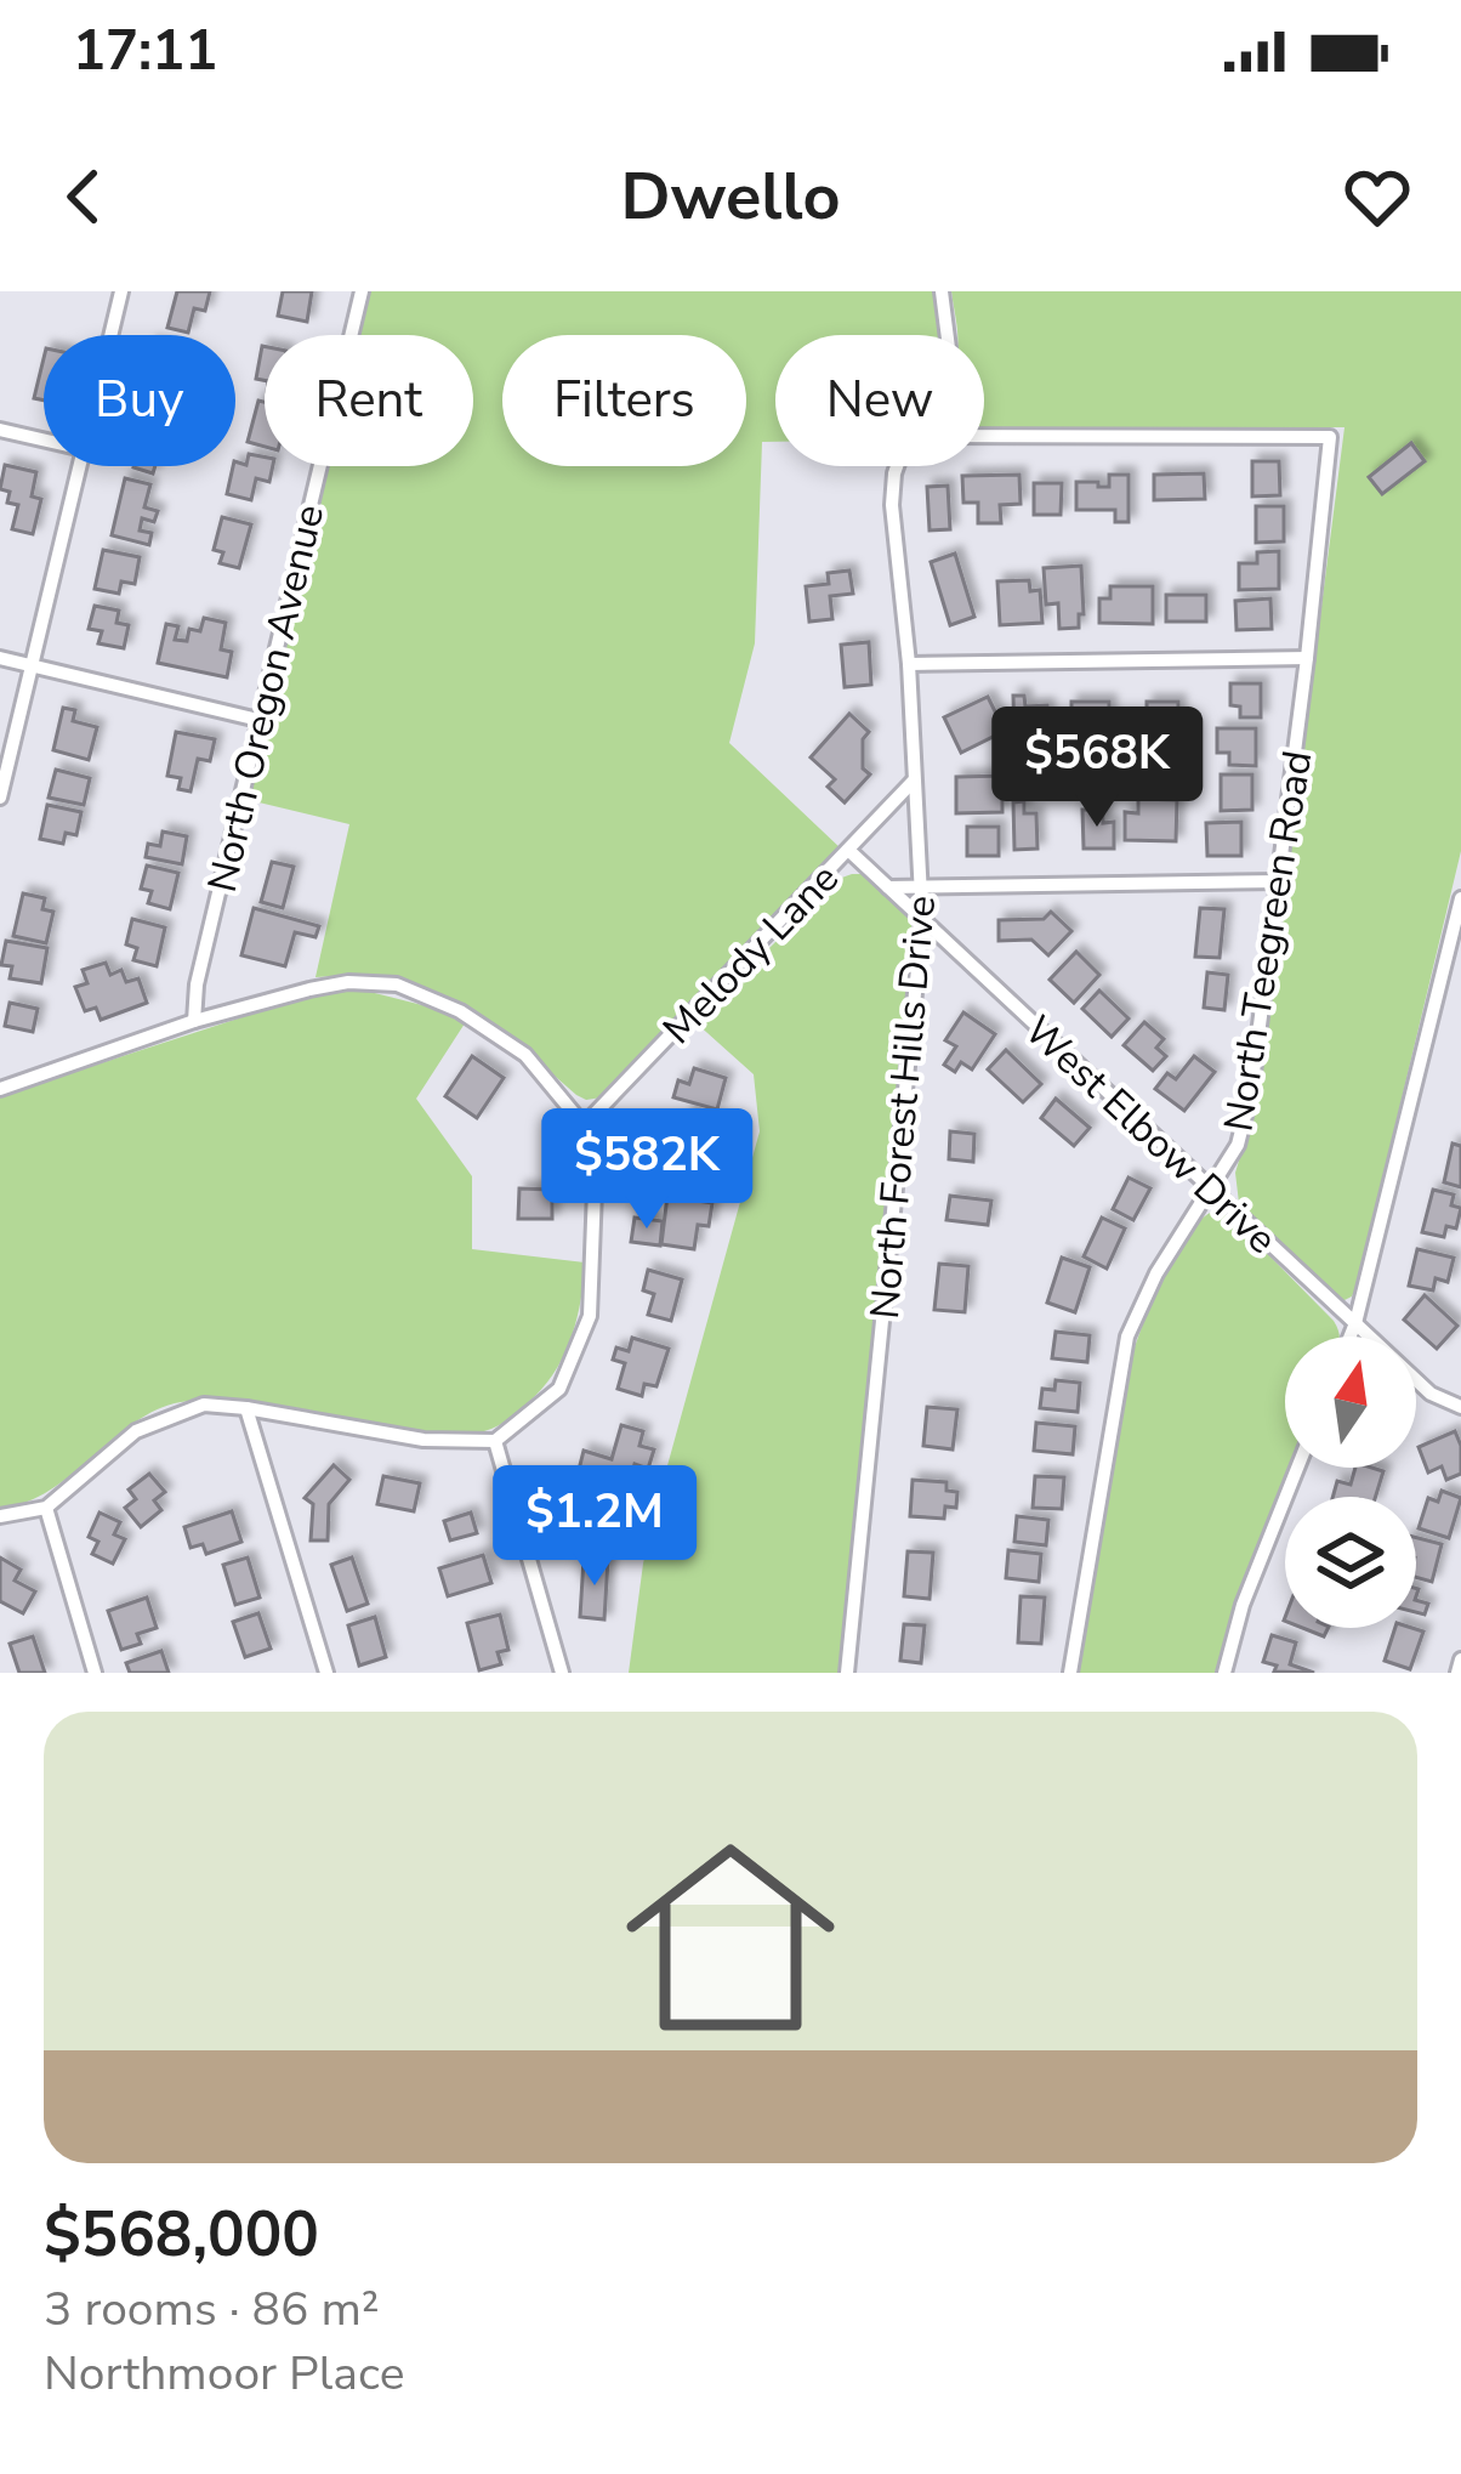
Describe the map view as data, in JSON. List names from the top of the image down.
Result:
{
  "streets": {
    "street": [
      "North Oregon Avenue",
      "North Teegreen Road",
      "Melody Lane",
      "North Forest Hills Drive",
      "West Elbow Drive"
    ]
  },
  "crossings": [
    ["North Teegreen Road", "West Elbow Drive"],
    ["Melody Lane", "North Forest Hills Drive"],
    ["Melody Lane", "West Elbow Drive"],
    ["North Forest Hills Drive", "West Elbow Drive"]
  ],
  "north": "top",
  "page": {
    "status": "17:11",
    "header": "Dwello",
    "chip": [
      "Buy",
      "Rent",
      "Filters",
      "New"
    ],
    "price": ["$568K", "$582K", "$1.2M"],
    "list": [
      {
        "name": "$568,000",
        "note": "3 rooms · 86 m² · Northmoor Place"
      }
    ]
  }
}
